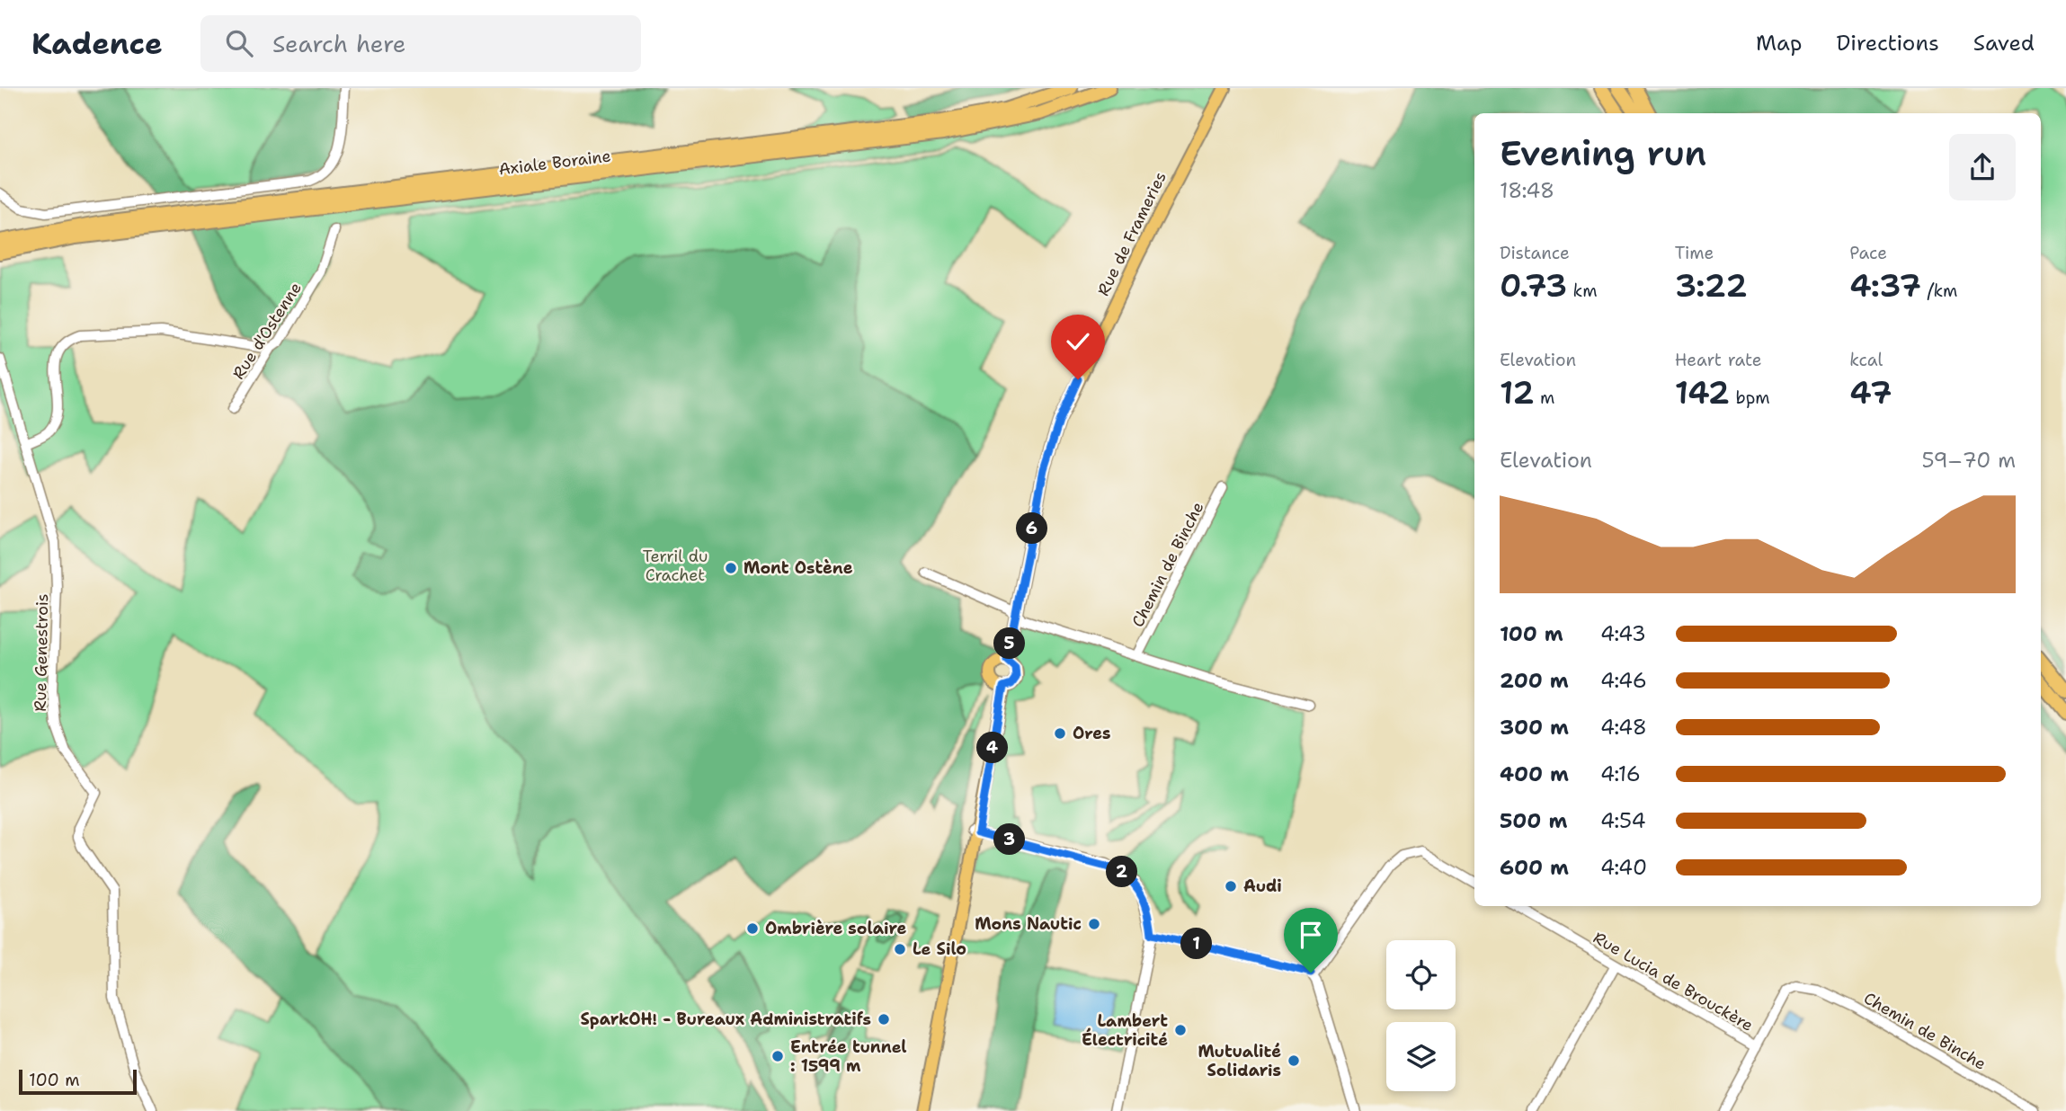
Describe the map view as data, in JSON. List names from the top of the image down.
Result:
{
  "streets": {
    "highway": ["Axiale Boraine"],
    "main road": ["Rue de Frameries"],
    "street": [
      "Rue d'Ostenne",
      "Chemin de Binche",
      "Rue Genestrois",
      "Rue Lucia de Brouckère"
    ]
  },
  "crossings": [
    ["Chemin de Binche", "Rue Lucia de Brouckère"]
  ],
  "parks": ["Terril du Crachet"],
  "places": [
    "Mont Ostène",
    "Ores",
    "Audi",
    "Mons Nautic",
    "Ombrière solaire",
    "Le Silo",
    "SparkOH! - Bureaux Administratifs",
    "Lambert Électricité",
    "Entrée tunnel : 1599 m",
    "Mutualité Solidaris"
  ],
  "scale_bar": "100 m",
  "page": {
    "header": "Kadence",
    "search": "Search here",
    "nav": ["Map", "Directions", "Saved"],
    "heading": ["Evening run", "18:48"],
    "stats": [
      ["Distance", "0.73 km"],
      ["Time", "3:22"],
      ["Pace", "4:37 /km"],
      ["Elevation", "12 m"],
      ["Heart rate", "142 bpm"],
      ["kcal", "47"]
    ],
    "chart": ["Elevation", "59–70 m"],
    "pins": [
      "6",
      "5",
      "4",
      "3",
      "2",
      "1"
    ],
    "list": [
      {
        "name": "100 m",
        "note": "4:43"
      },
      {
        "name": "200 m",
        "note": "4:46"
      },
      {
        "name": "300 m",
        "note": "4:48"
      },
      {
        "name": "400 m",
        "note": "4:16"
      },
      {
        "name": "500 m",
        "note": "4:54"
      },
      {
        "name": "600 m",
        "note": "4:40"
      }
    ],
    "scale": "100 m"
  }
}
